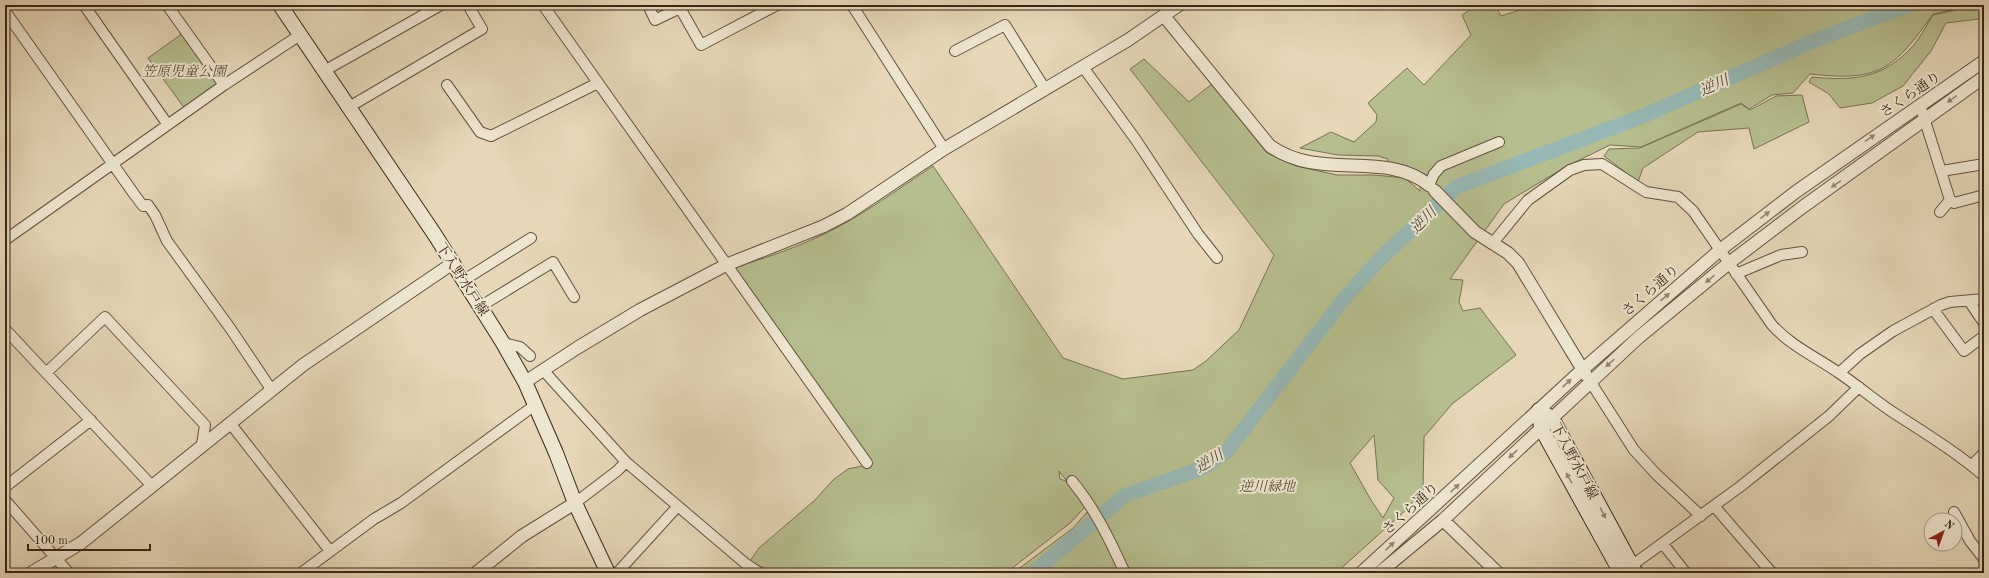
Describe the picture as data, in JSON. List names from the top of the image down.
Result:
{
  "streets": {
    "main road": ["下入野水戸線"],
    "street": ["さくら通り"]
  },
  "crossings": [
    ["さくら通り", "下入野水戸線"]
  ],
  "water": ["逆川"],
  "parks": ["笠原児童公園", "逆川緑地"],
  "scale_bar": "100 m",
  "north": "top right"
}
